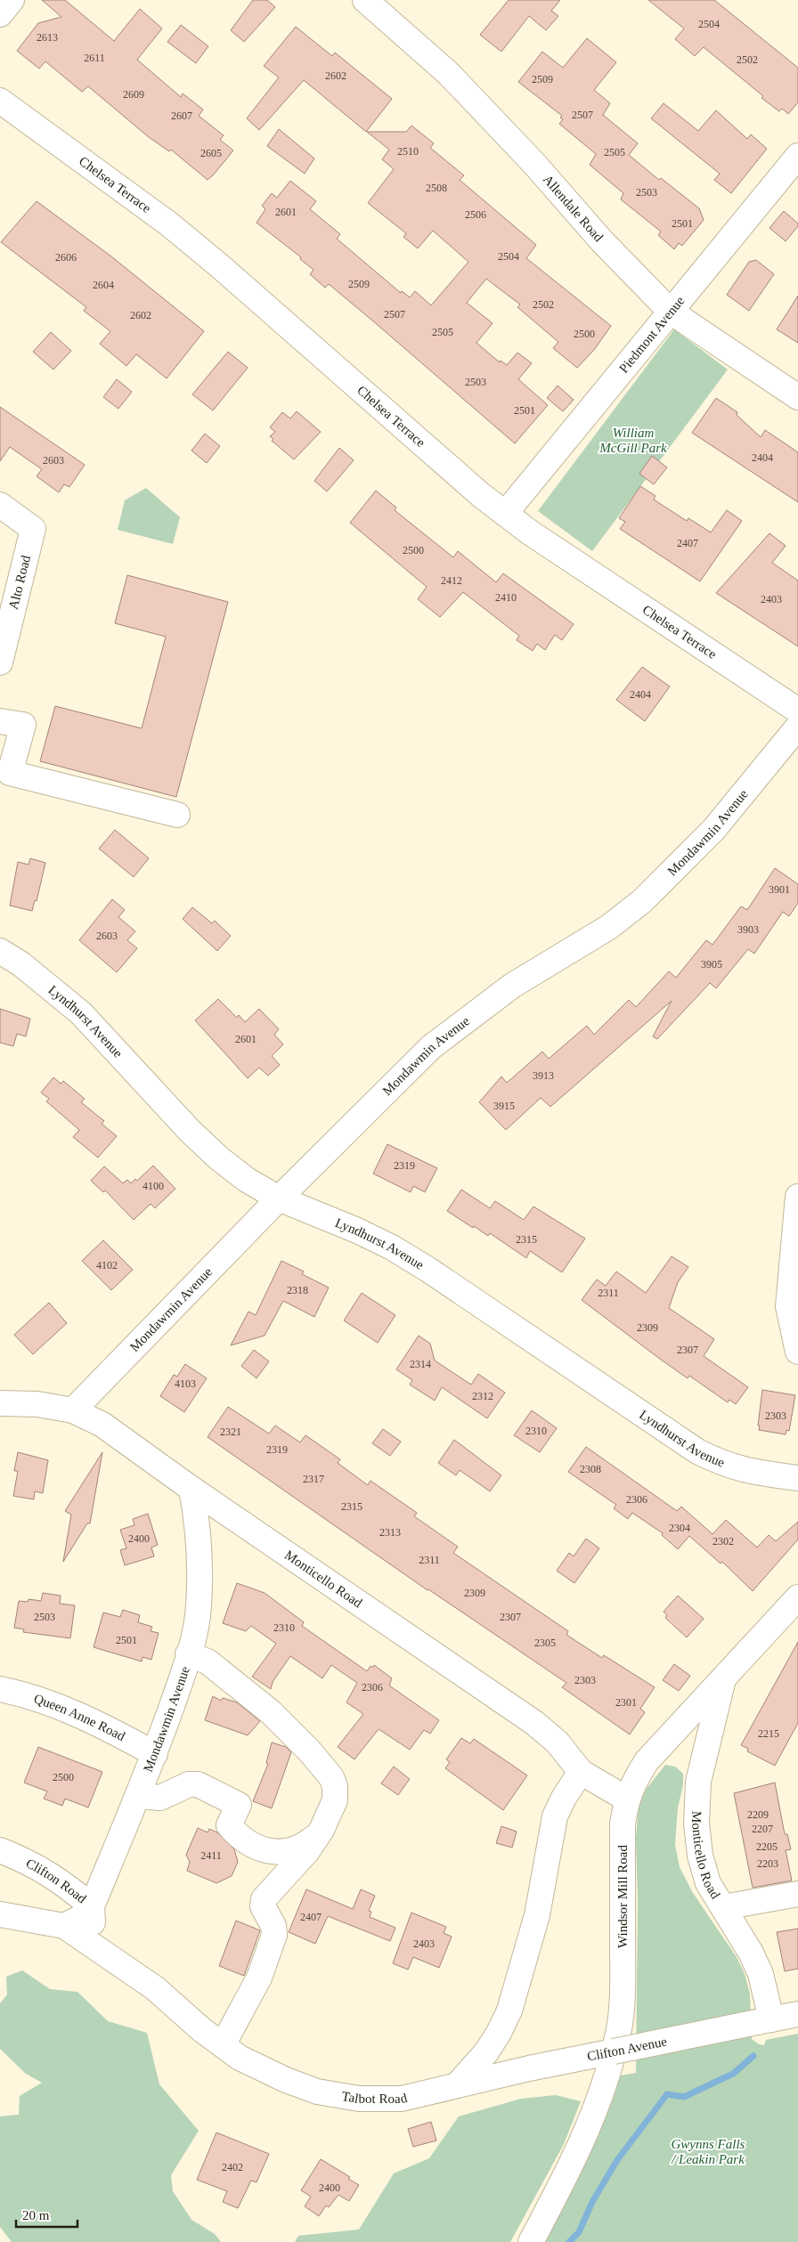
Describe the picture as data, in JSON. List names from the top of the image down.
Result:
{
  "streets": {
    "street": [
      "Chelsea Terrace",
      "Allendale Road",
      "Piedmont Avenue",
      "Alto Road",
      "Mondawmin Avenue",
      "Lyndhurst Avenue",
      "Monticello Road",
      "Queen Anne Road",
      "Clifton Road",
      "Windsor Mill Road",
      "Clifton Avenue",
      "Talbot Road"
    ]
  },
  "crossings": [
    ["Chelsea Terrace", "Piedmont Avenue"],
    ["Allendale Road", "Piedmont Avenue"],
    ["Mondawmin Avenue", "Lyndhurst Avenue"],
    ["Mondawmin Avenue", "Monticello Road"],
    ["Mondawmin Avenue", "Queen Anne Road"],
    ["Mondawmin Avenue", "Clifton Road"],
    ["Mondawmin Avenue", "Talbot Road"],
    ["Monticello Road", "Windsor Mill Road"],
    ["Monticello Road", "Clifton Avenue"],
    ["Clifton Road", "Talbot Road"],
    ["Clifton Avenue", "Talbot Road"]
  ],
  "parks": ["William McGill Park", "Gwynns Falls / Leakin Park"],
  "house_numbers": [
    "2504",
    "2613",
    "2611",
    "2502",
    "2602",
    "2509",
    "2609",
    "2507",
    "2607",
    "2510",
    "2505",
    "2605",
    "2508",
    "2503",
    "2601",
    "2506",
    "2501",
    "2504",
    "2606",
    "2509",
    "2604",
    "2502",
    "2507",
    "2602",
    "2505",
    "2500",
    "2503",
    "2501",
    "2404",
    "2603",
    "2407",
    "2500",
    "2412",
    "2410",
    "2403",
    "2404",
    "3901",
    "3903",
    "2603",
    "3905",
    "2601",
    "3913",
    "3915",
    "2319",
    "4100",
    "2315",
    "4102",
    "2318",
    "2311",
    "2309",
    "2307",
    "2314",
    "4103",
    "2312",
    "2303",
    "2310",
    "2321",
    "2319",
    "2308",
    "2317",
    "2306",
    "2315",
    "2304",
    "2313",
    "2400",
    "2302",
    "2311",
    "2309",
    "2503",
    "2307",
    "2310",
    "2501",
    "2305",
    "2303",
    "2306",
    "2301",
    "2215",
    "2500",
    "2209",
    "2207",
    "2205",
    "2411",
    "2203",
    "2407",
    "2403",
    "2402",
    "2400"
  ],
  "scale_bar": "20 m"
}
